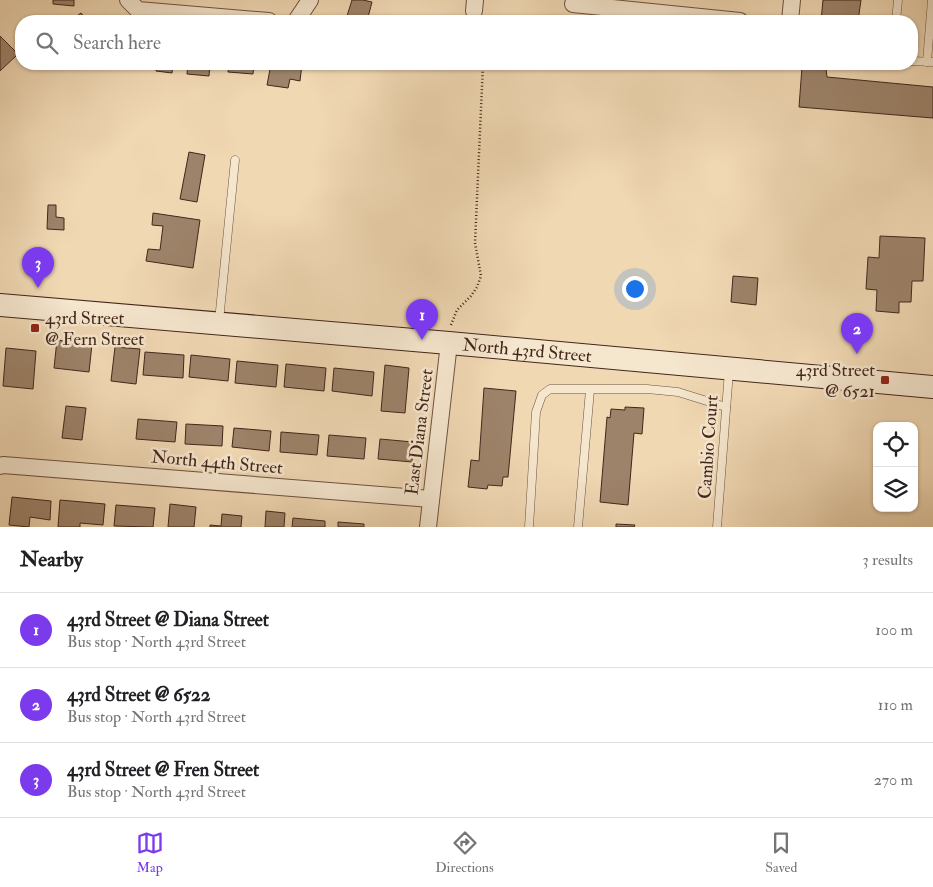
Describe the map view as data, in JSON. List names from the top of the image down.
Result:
{
  "streets": {
    "street": ["North 43rd Street", "East Diana Street", "North 44th Street"],
    "lane": ["Cambio Court"]
  },
  "crossings": [
    ["North 43rd Street", "East Diana Street"],
    ["North 43rd Street", "Cambio Court"],
    ["East Diana Street", "North 44th Street"]
  ],
  "places": {
    "transit": ["43rd Street @ Fern Street", "43rd Street @ 6521"]
  },
  "page": {
    "search": "Search here",
    "pins": ["3", "1", "2"],
    "heading": ["Nearby", "3 results"],
    "list": [
      {
        "mark": "1",
        "name": "43rd Street @ Diana Street",
        "note": "Bus stop · North 43rd Street",
        "value": "100 m"
      },
      {
        "mark": "2",
        "name": "43rd Street @ 6522",
        "note": "Bus stop · North 43rd Street",
        "value": "110 m"
      },
      {
        "mark": "3",
        "name": "43rd Street @ Fren Street",
        "note": "Bus stop · North 43rd Street",
        "value": "270 m"
      }
    ],
    "nav": ["Map", "Directions", "Saved"]
  }
}
